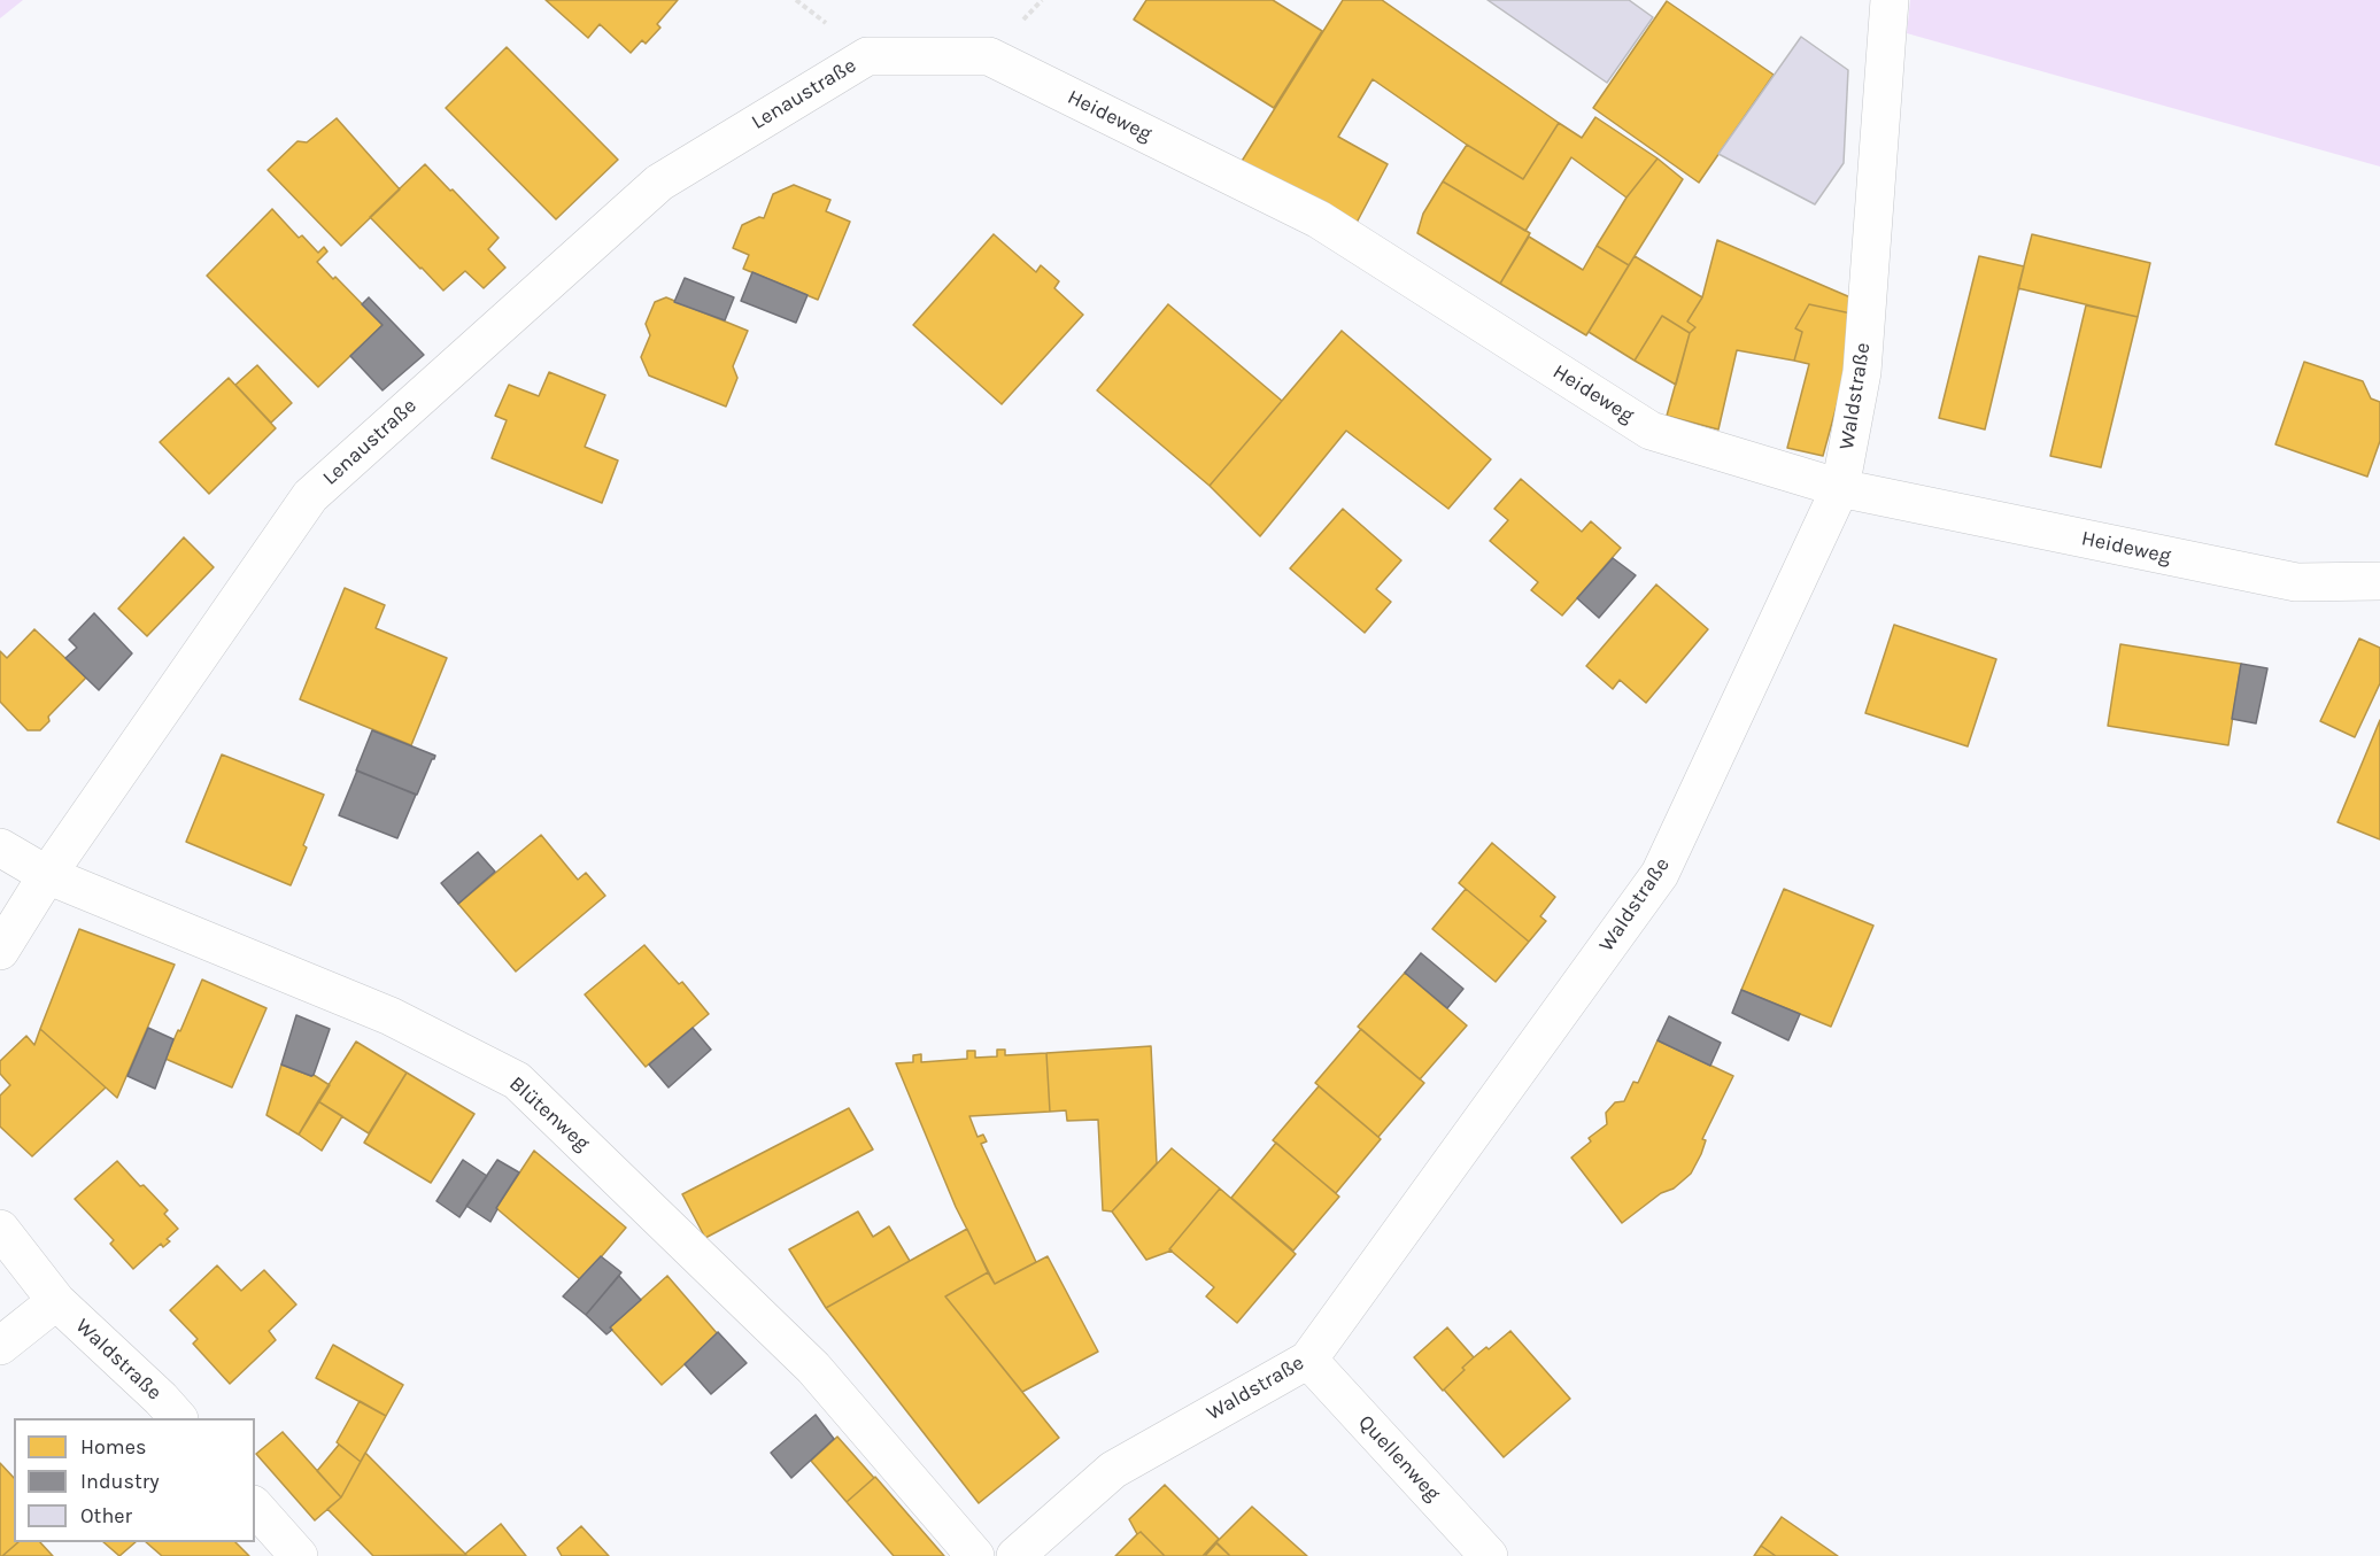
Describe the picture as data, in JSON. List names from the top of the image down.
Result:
{
  "streets": {
    "street": [
      "Lenaustraße",
      "Heideweg",
      "Waldstraße",
      "Blütenweg",
      "Quellenweg"
    ]
  },
  "crossings": [
    ["Lenaustraße", "Heideweg"],
    ["Lenaustraße", "Blütenweg"],
    ["Heideweg", "Waldstraße"],
    ["Waldstraße", "Quellenweg"]
  ],
  "legend": ["Homes", "Industry", "Other"]
}
